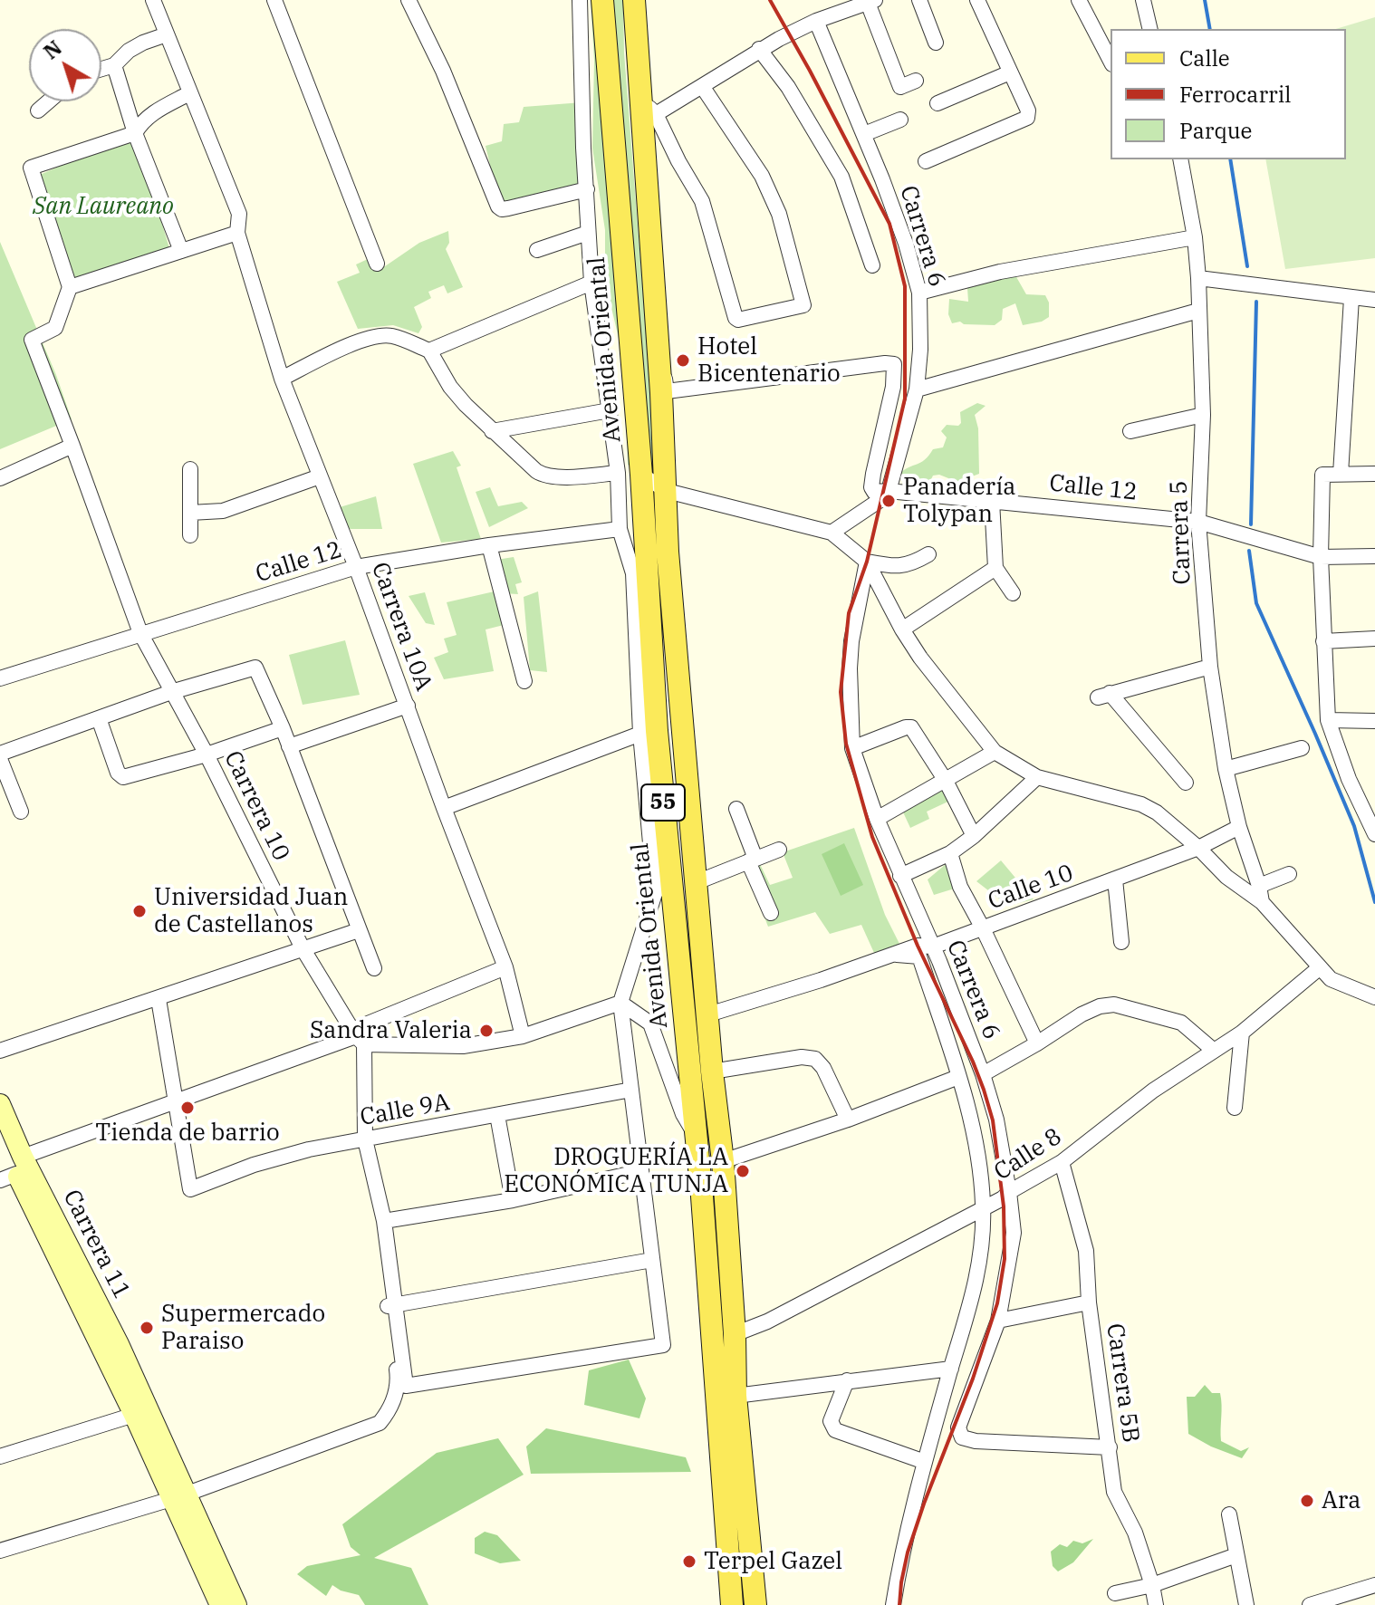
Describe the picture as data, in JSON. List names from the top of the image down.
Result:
{
  "streets": {
    "main road": ["Avenida Oriental", "55", "Carrera 11"],
    "street": [
      "Carrera 6",
      "Calle 12",
      "Carrera 5",
      "Carrera 10A",
      "Carrera 10",
      "Calle 10",
      "Calle 9A",
      "Calle 8",
      "Carrera 5B"
    ]
  },
  "crossings": [
    ["Carrera 6", "Calle 12"],
    ["Carrera 6", "Calle 10"],
    ["Carrera 6", "Calle 8"],
    ["Carrera 6", "Carrera 5B"],
    ["Avenida Oriental", "Calle 12"],
    ["Avenida Oriental", "Calle 10"],
    ["Avenida Oriental", "Calle 8"],
    ["Calle 12", "Carrera 5"],
    ["Calle 12", "Carrera 10A"],
    ["Calle 12", "Carrera 10"],
    ["Carrera 5", "Calle 10"],
    ["Calle 8", "Carrera 5B"]
  ],
  "parks": ["San Laureano"],
  "places": [
    "Hotel Bicentenario",
    "Panadería Tolypan",
    "Universidad Juan de Castellanos",
    "Sandra Valeria",
    "Tienda de barrio",
    "DROGUERÍA LA ECONÓMICA TUNJA",
    "Supermercado Paraiso",
    "Ara",
    "Terpel Gazel"
  ],
  "legend": ["Calle", "Ferrocarril", "Parque"],
  "north": "top left"
}
